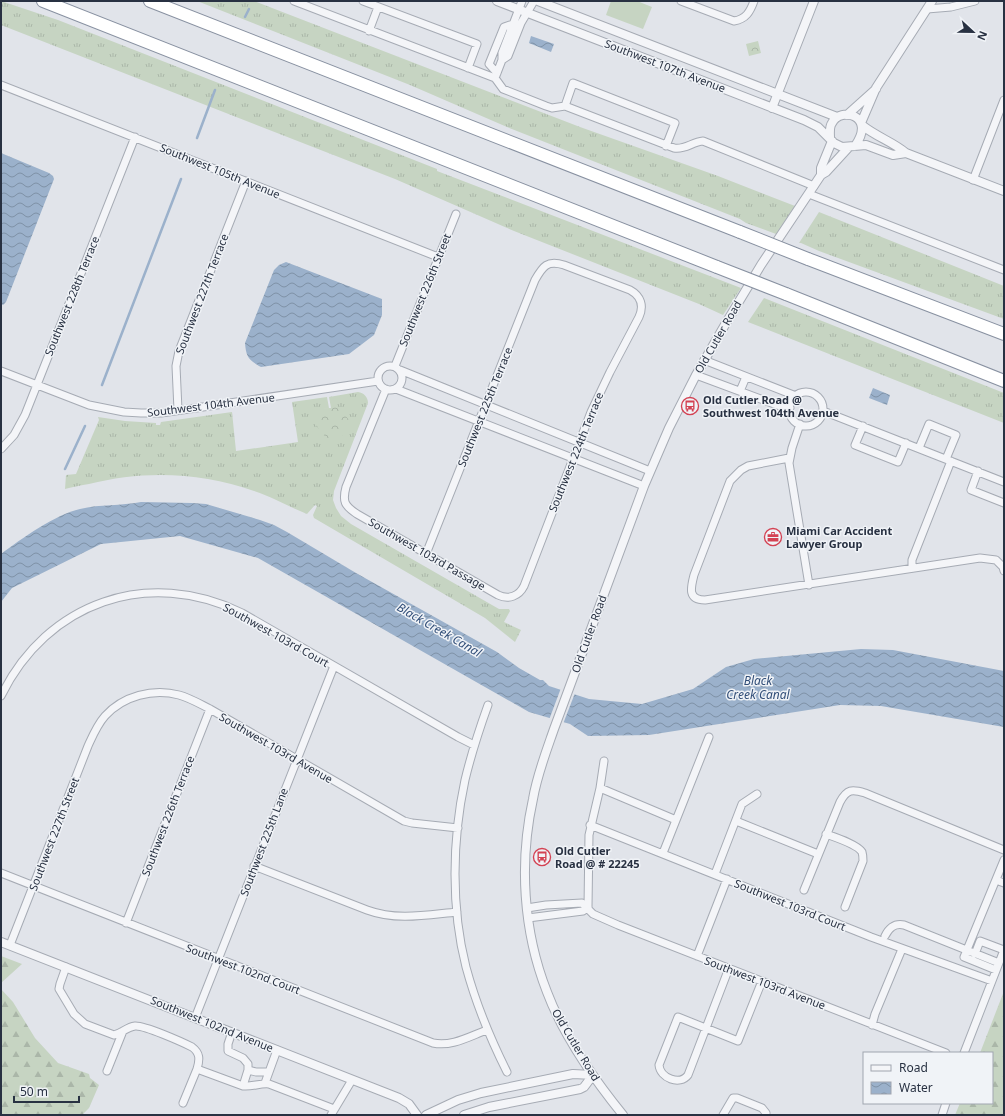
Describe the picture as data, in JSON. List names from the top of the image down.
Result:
{
  "streets": {
    "street": [
      "Southwest 107th Avenue",
      "Southwest 105th Avenue",
      "Southwest 226th Street",
      "Southwest 227th Terrace",
      "Southwest 228th Terrace",
      "Old Cutler Road",
      "Southwest 104th Avenue",
      "Southwest 225th Terrace",
      "Southwest 224th Terrace",
      "Southwest 103rd Passage",
      "Southwest 103rd Court",
      "Southwest 103rd Avenue",
      "Southwest 226th Terrace",
      "Southwest 227th Street",
      "Southwest 225th Lane",
      "Southwest 102nd Court",
      "Southwest 102nd Avenue"
    ]
  },
  "crossings": [
    ["Southwest 107th Avenue", "Old Cutler Road"],
    ["Southwest 105th Avenue", "Southwest 226th Street"],
    ["Southwest 105th Avenue", "Southwest 227th Terrace"],
    ["Southwest 105th Avenue", "Southwest 228th Terrace"],
    ["Southwest 226th Street", "Southwest 104th Avenue"],
    ["Southwest 226th Street", "Southwest 103rd Passage"],
    ["Southwest 227th Terrace", "Southwest 104th Avenue"],
    ["Southwest 228th Terrace", "Southwest 104th Avenue"],
    ["Old Cutler Road", "Southwest 103rd Avenue"],
    ["Southwest 104th Avenue", "Southwest 103rd Passage"],
    ["Southwest 225th Terrace", "Southwest 224th Terrace"],
    ["Southwest 225th Terrace", "Southwest 103rd Passage"],
    ["Southwest 224th Terrace", "Southwest 103rd Passage"],
    ["Southwest 103rd Court", "Southwest 225th Lane"],
    ["Southwest 103rd Avenue", "Southwest 226th Terrace"],
    ["Southwest 103rd Avenue", "Southwest 227th Street"],
    ["Southwest 103rd Avenue", "Southwest 225th Lane"],
    ["Southwest 226th Terrace", "Southwest 102nd Court"],
    ["Southwest 227th Street", "Southwest 102nd Court"],
    ["Southwest 227th Street", "Southwest 102nd Avenue"],
    ["Southwest 225th Lane", "Southwest 102nd Court"],
    ["Southwest 225th Lane", "Southwest 102nd Avenue"]
  ],
  "water": ["Black Creek Canal"],
  "places": {
    "bus stop": ["Old Cutler Road @ Southwest 104th Avenue", "Old Cutler Road @ # 22245"],
    "office": ["Miami Car Accident Lawyer Group"]
  },
  "legend": ["Road", "Water"],
  "scale_bar": "50 m",
  "north": "right"
}
